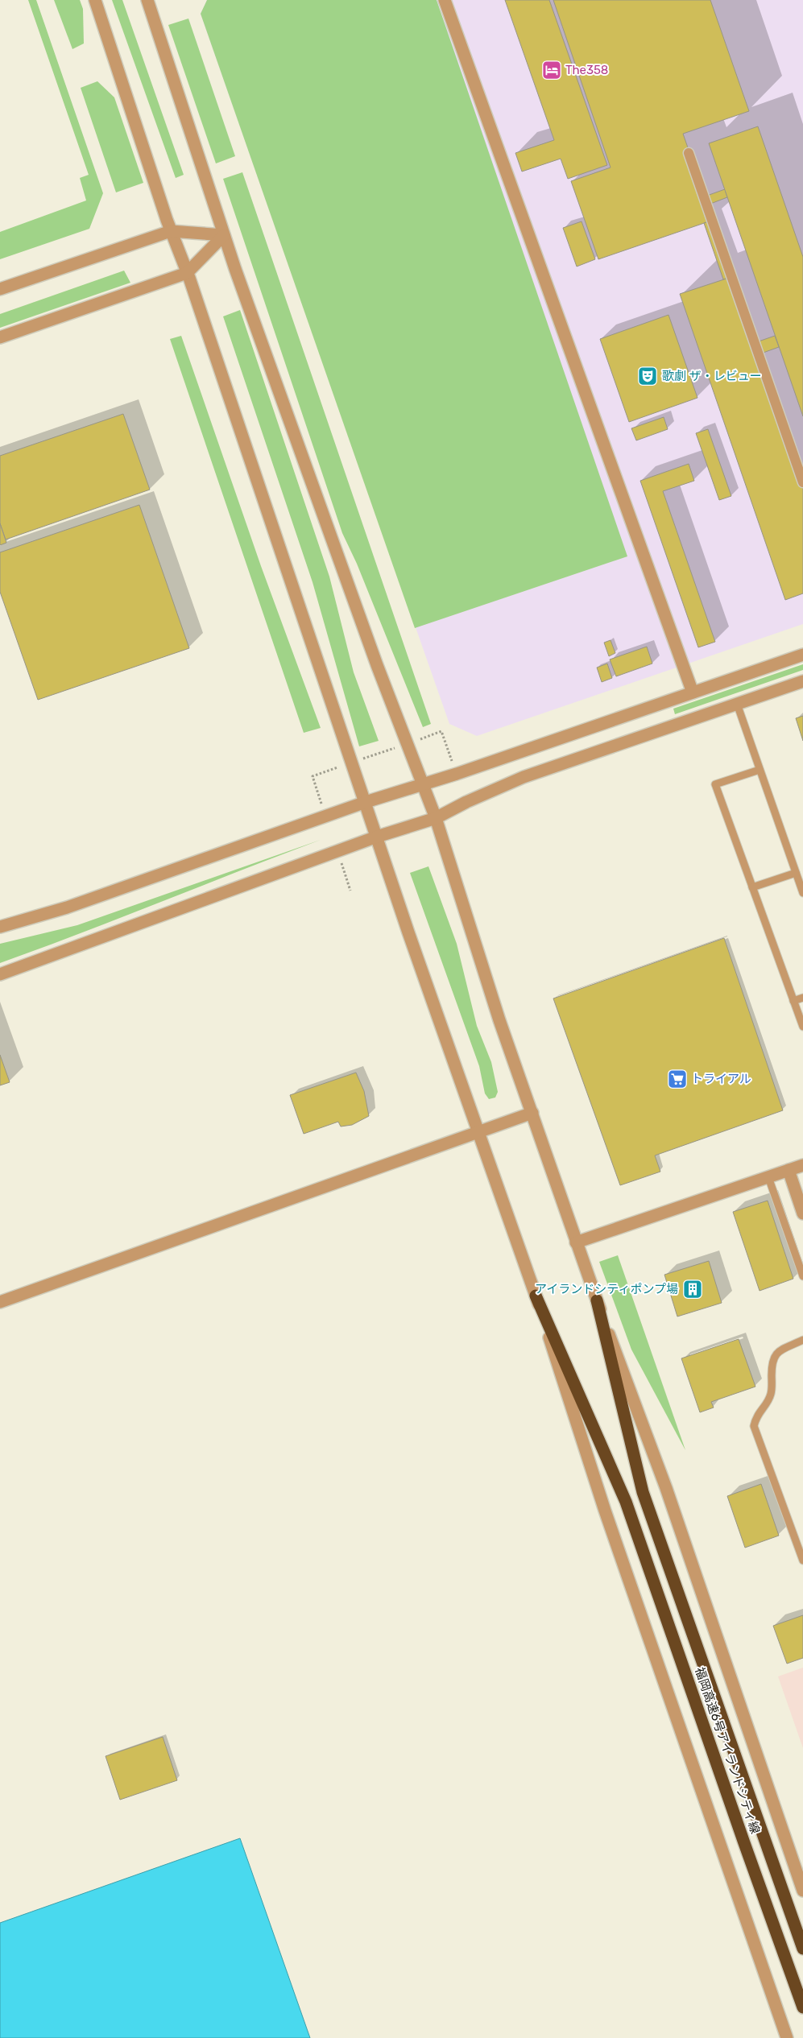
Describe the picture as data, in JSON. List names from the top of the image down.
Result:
{
  "streets": {
    "highway": ["福岡高速6号アイランドシティ線"]
  },
  "places": {
    "hotel": ["The358"],
    "theatre": ["歌劇 ザ・レビュー"],
    "supermarket": ["トライアル"],
    "building": ["アイランドシティポンプ場"]
  }
}
